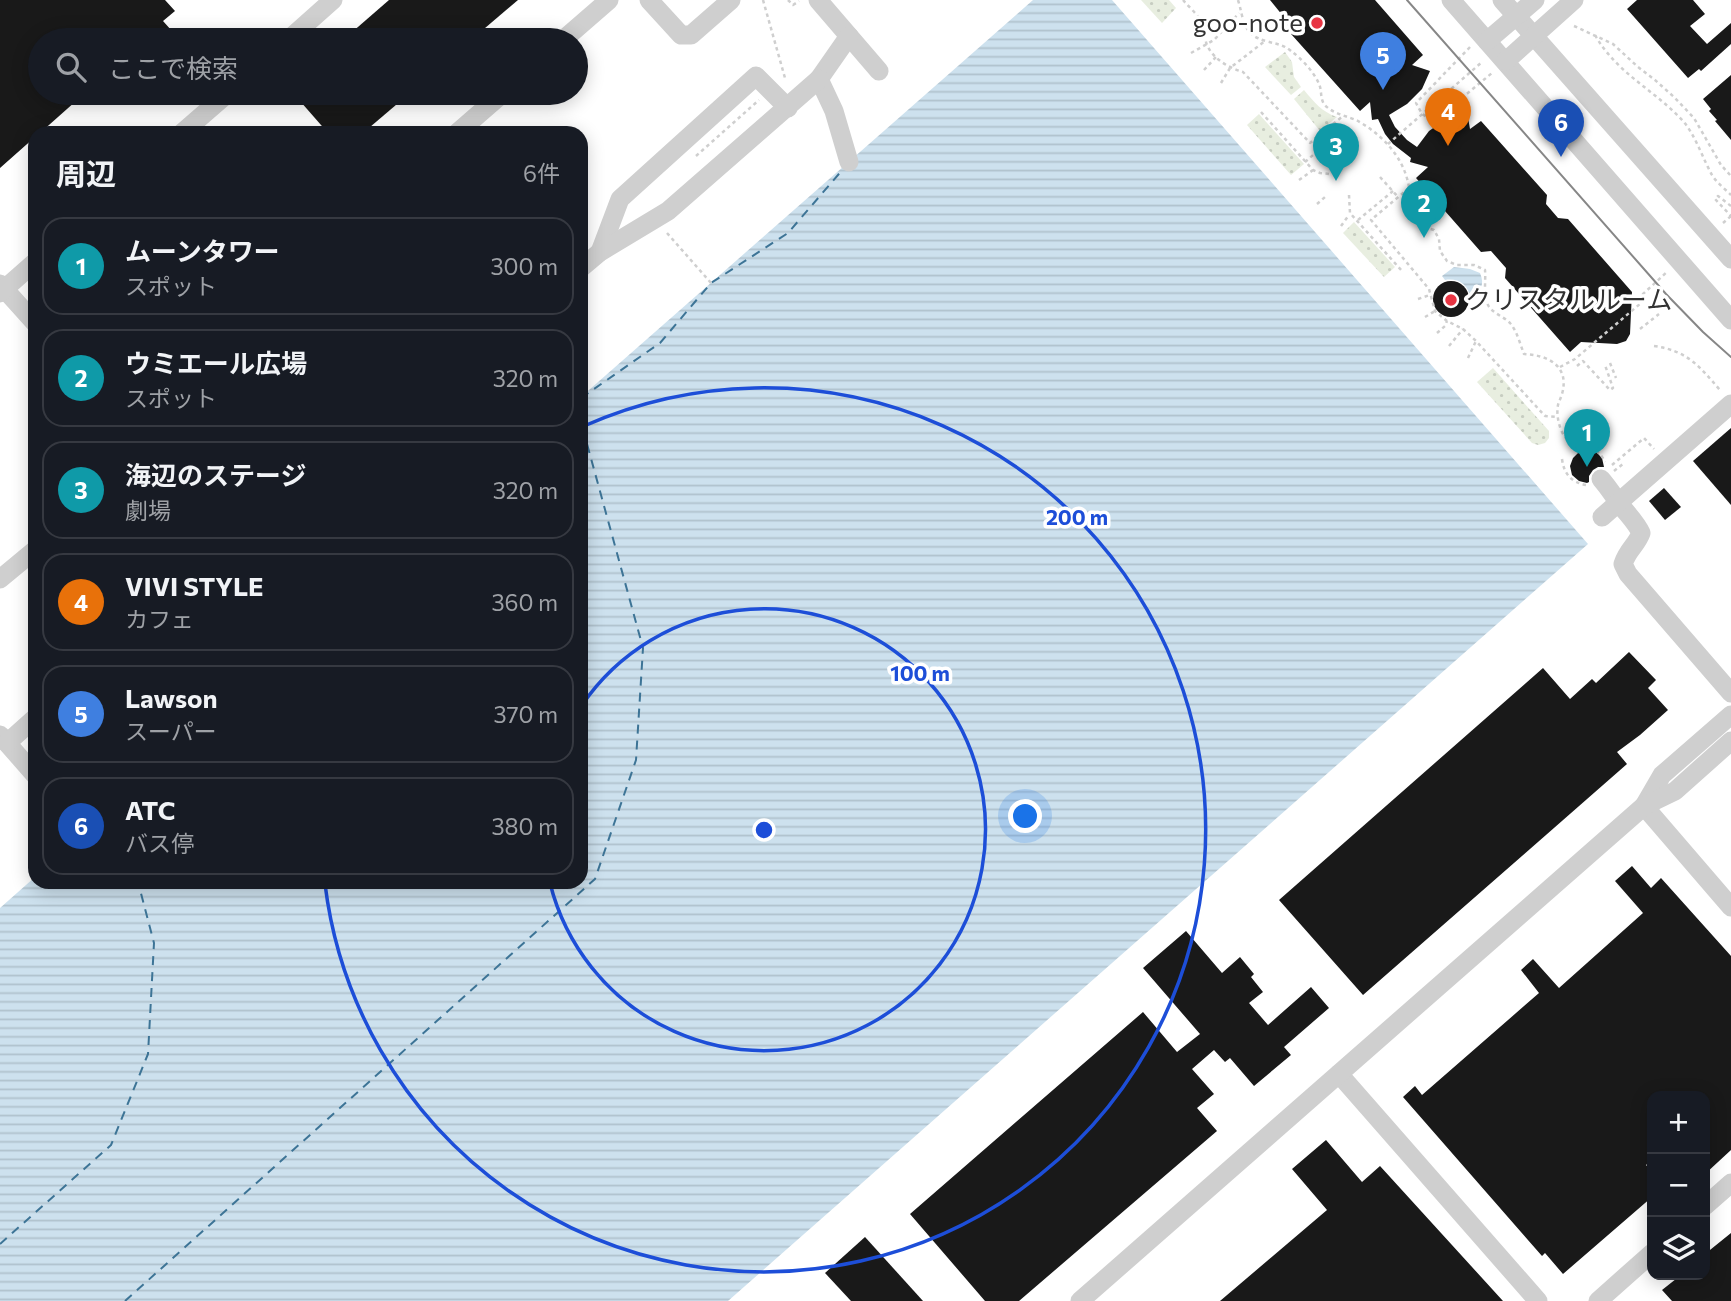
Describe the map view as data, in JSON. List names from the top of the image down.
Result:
{
  "places": ["goo-note", "クリスタルルーム"],
  "page": {
    "search": "ここで検索",
    "pins": [
      "5",
      "4",
      "6",
      "3",
      "2",
      "1"
    ],
    "heading": ["周辺", "6件"],
    "list": [
      {
        "mark": "1",
        "name": "ムーンタワー",
        "note": "スポット",
        "value": "300 m"
      },
      {
        "mark": "2",
        "name": "ウミエール広場",
        "note": "スポット",
        "value": "320 m"
      },
      {
        "mark": "3",
        "name": "海辺のステージ",
        "note": "劇場",
        "value": "320 m"
      },
      {
        "mark": "4",
        "name": "VIVI STYLE",
        "note": "カフェ",
        "value": "360 m"
      },
      {
        "mark": "5",
        "name": "Lawson",
        "note": "スーパー",
        "value": "370 m"
      },
      {
        "mark": "6",
        "name": "ATC",
        "note": "バス停",
        "value": "380 m"
      }
    ],
    "map_buttons": ["+", "−"]
  },
  "rings": ["200 m", "100 m"]
}
